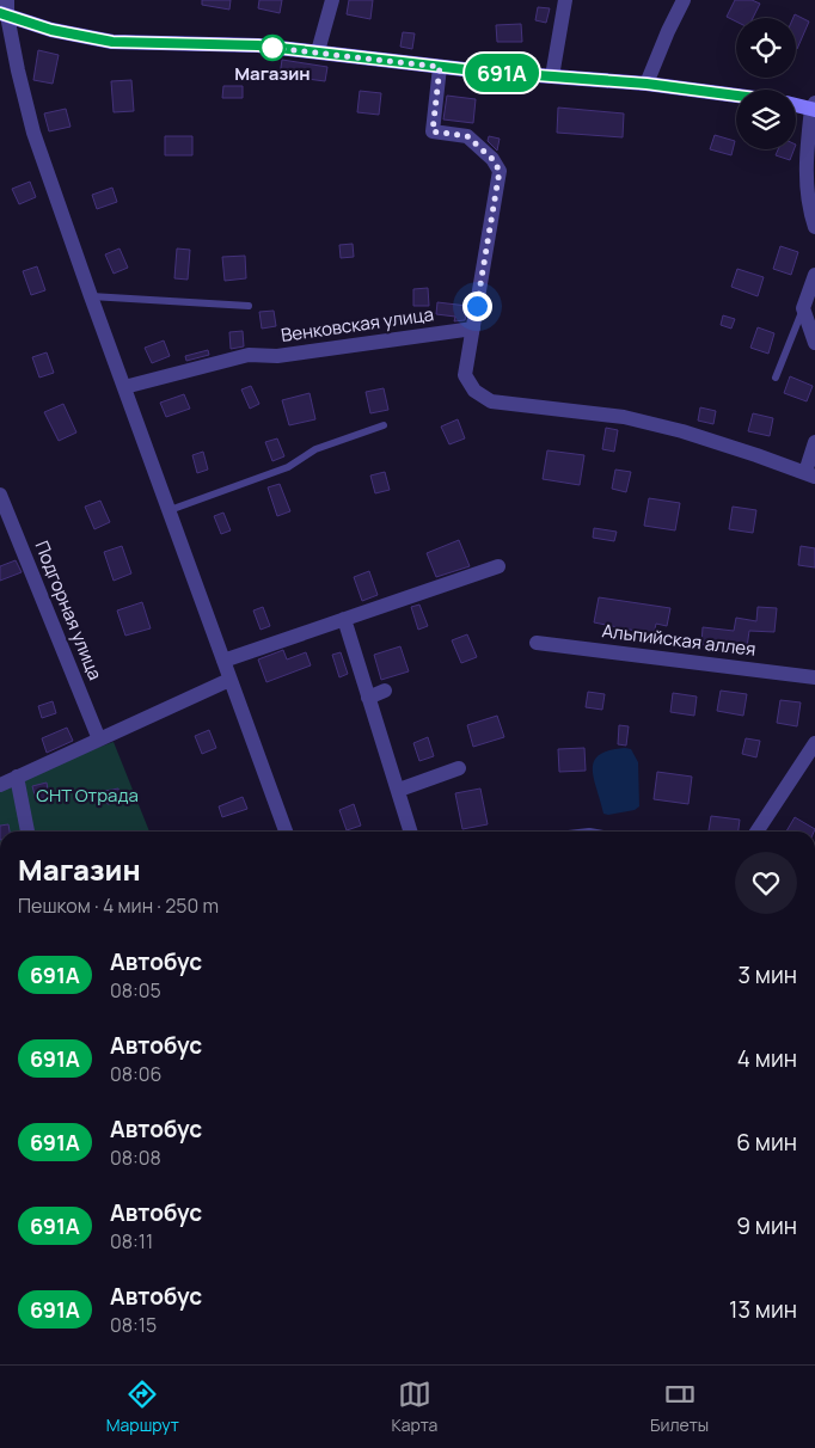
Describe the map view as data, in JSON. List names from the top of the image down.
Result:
{
  "streets": {
    "street": ["Венковская улица", "Подгорная улица", "Альпийская аллея"]
  },
  "parks": ["СНТ Отрада"],
  "places": ["Магазин"],
  "lines": ["bus line 691А"],
  "page": {
    "on_map": "691А",
    "heading": ["Магазин", "Пешком · 4 мин · 250 m"],
    "list": [
      {
        "mark": "691А",
        "name": "Автобус",
        "note": "08:05",
        "value": "3 мин"
      },
      {
        "mark": "691А",
        "name": "Автобус",
        "note": "08:06",
        "value": "4 мин"
      },
      {
        "mark": "691А",
        "name": "Автобус",
        "note": "08:08",
        "value": "6 мин"
      },
      {
        "mark": "691А",
        "name": "Автобус",
        "note": "08:11",
        "value": "9 мин"
      },
      {
        "mark": "691А",
        "name": "Автобус",
        "note": "08:15",
        "value": "13 мин"
      }
    ],
    "tabs": ["Маршрут", "Карта", "Билеты"]
  }
}
